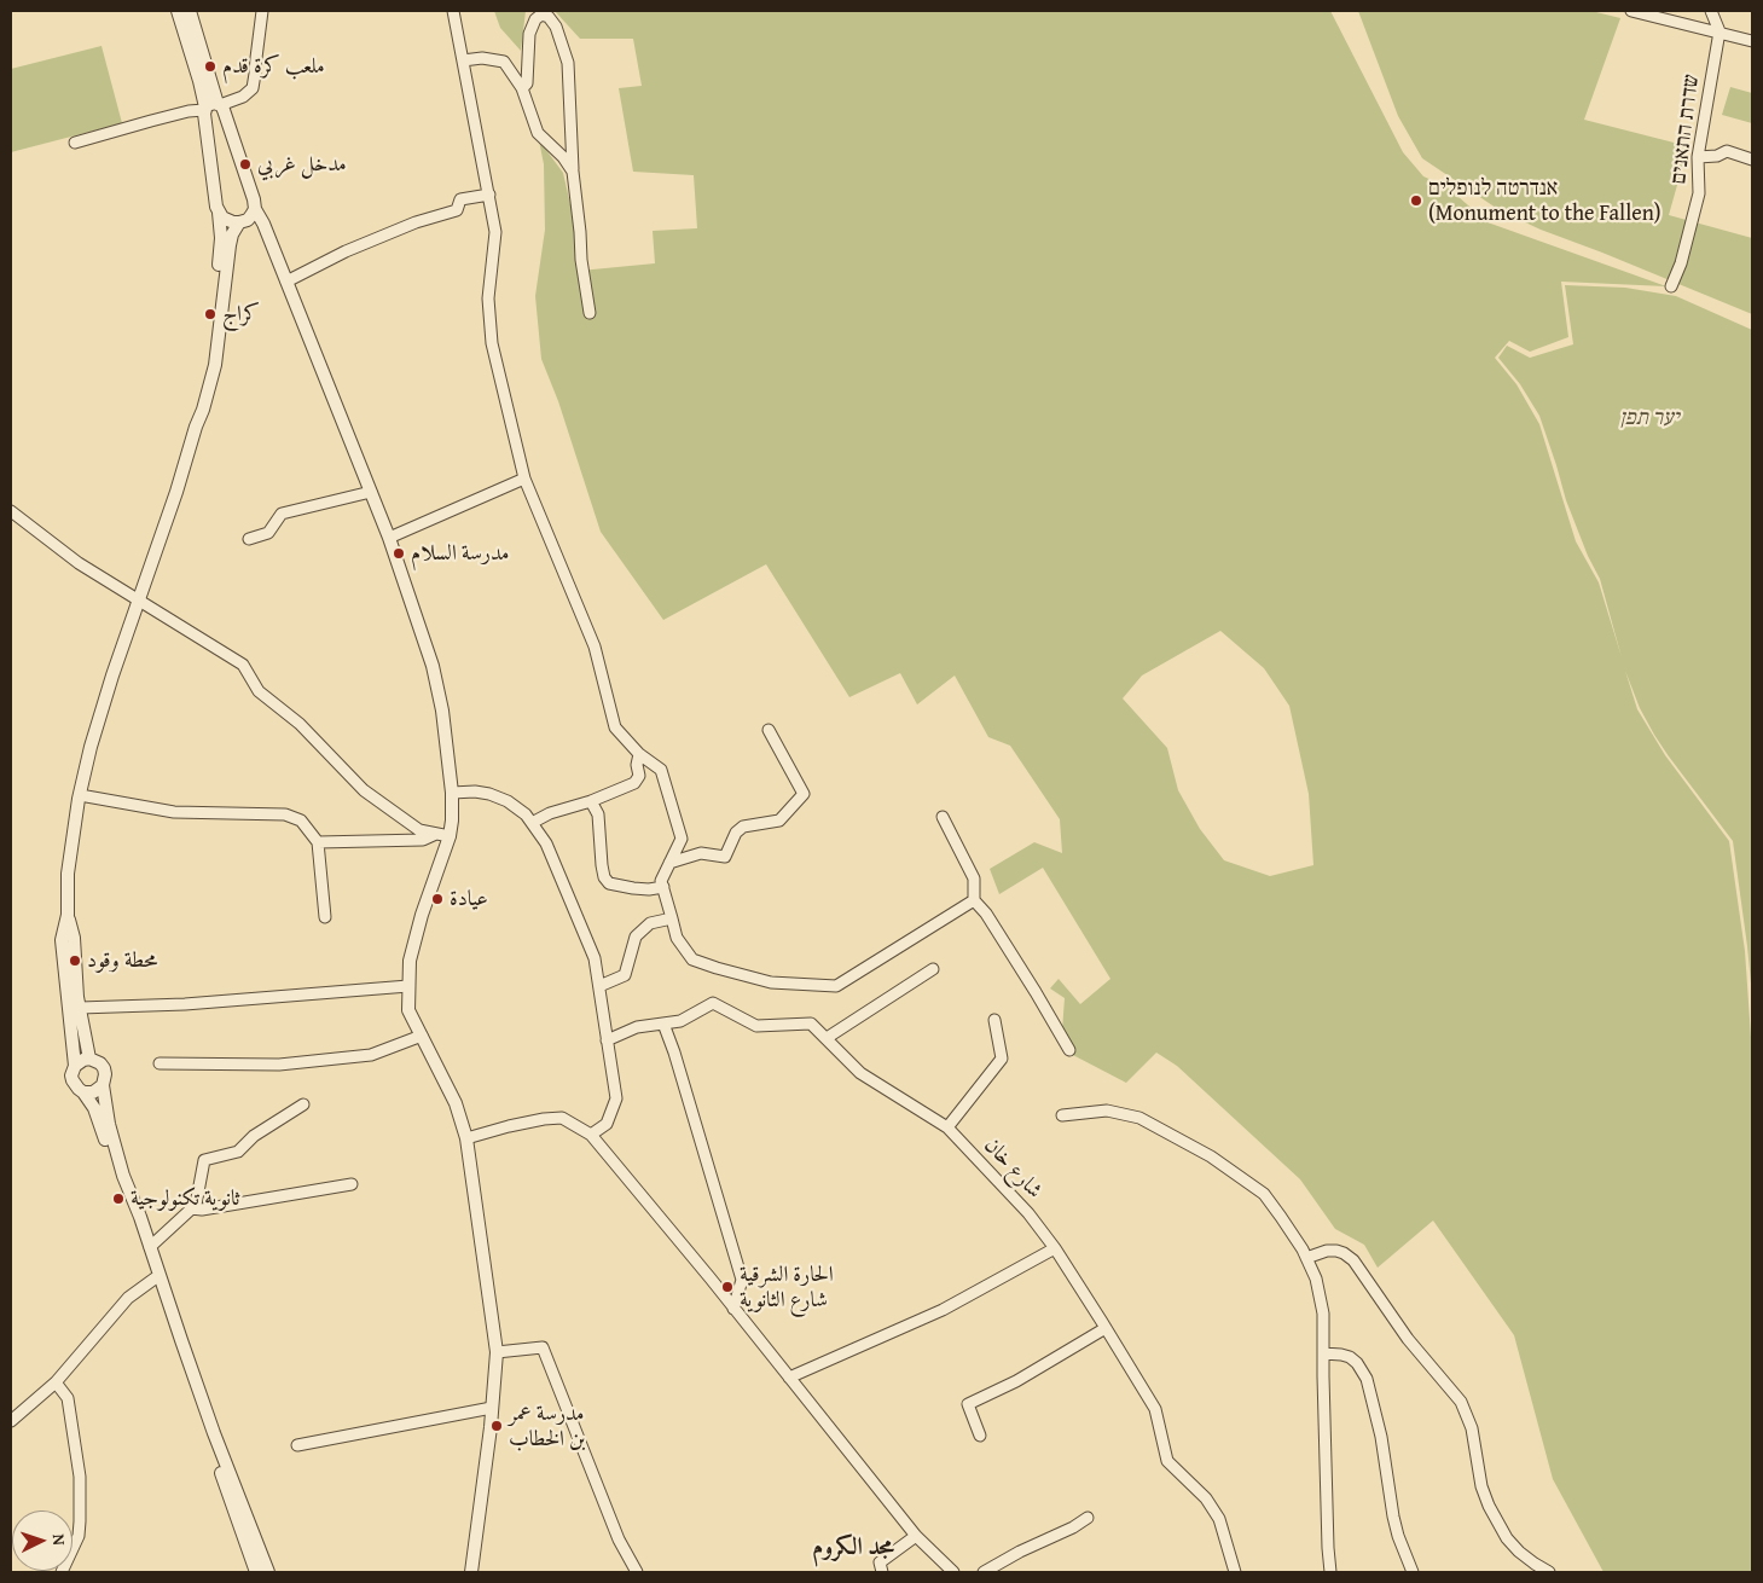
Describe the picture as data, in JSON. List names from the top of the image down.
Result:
{
  "streets": {
    "street": ["שדרת התאנים", "شارع خان"]
  },
  "districts": ["مجد الكروم"],
  "parks": ["יער תפן"],
  "places": [
    "ملعب كرة قدم",
    "مدخل غربي",
    "אנדרטה לנופלים (Monument to the Fallen)",
    "كراج",
    "مدرسة السلام",
    "عيادة",
    "محطة وقود",
    "ثانوية تكنولوجية",
    "الحارة الشرقية شارع الثانوية",
    "مدرسة عمر بن الخطاب"
  ],
  "north": "right"
}
